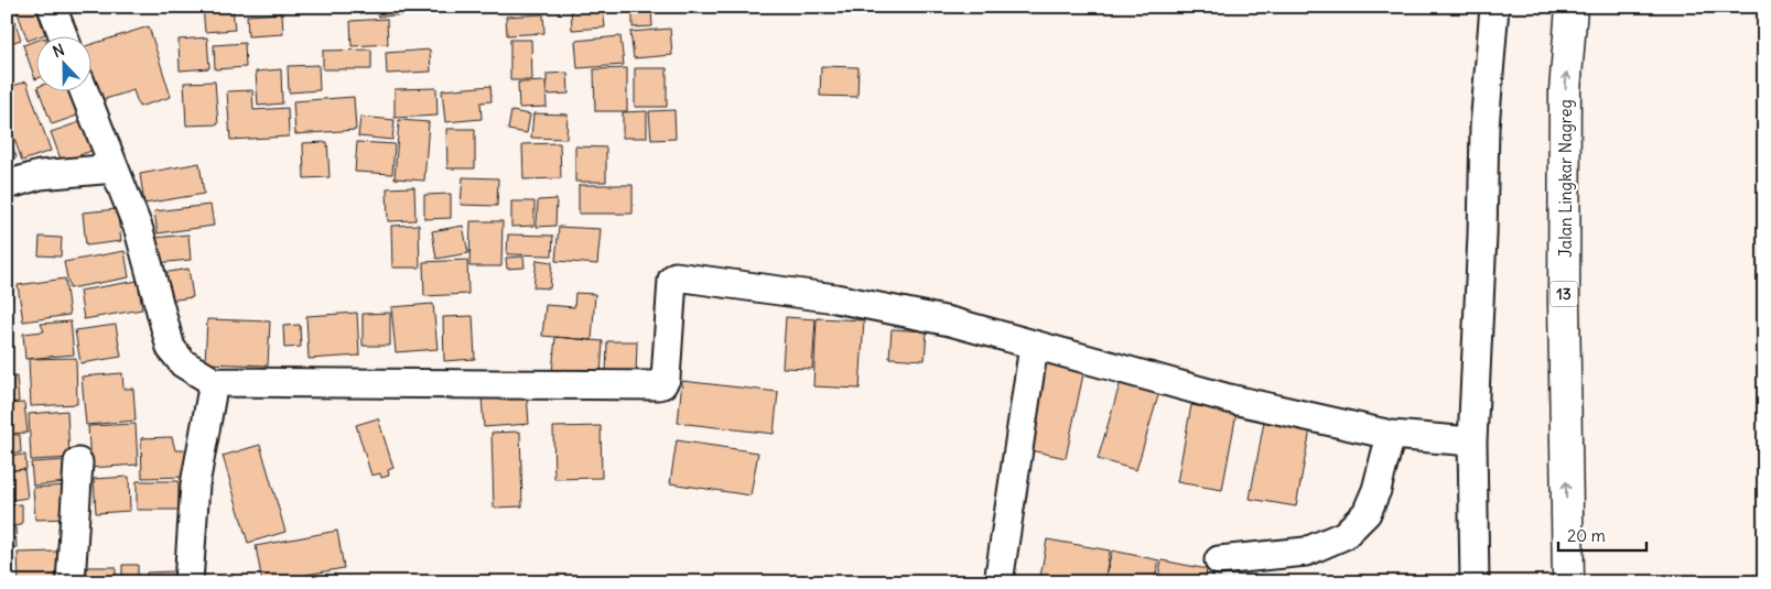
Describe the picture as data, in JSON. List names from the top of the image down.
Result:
{
  "streets": {
    "highway": ["Jalan Lingkar Nagreg", "13"]
  },
  "one_way": ["Jalan Lingkar Nagreg"],
  "scale_bar": "20 m",
  "north": "top"
}
